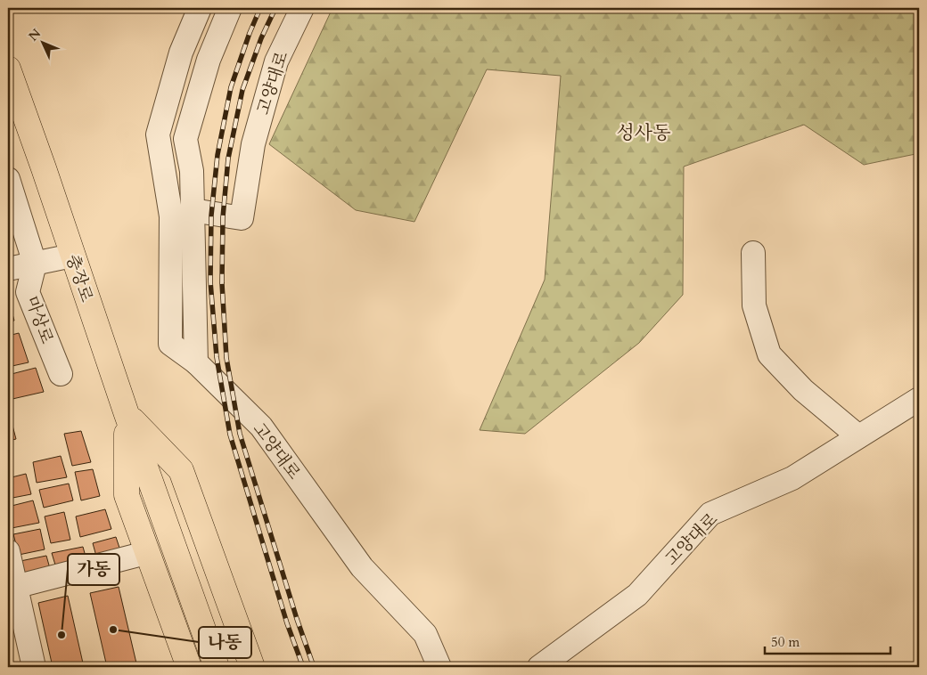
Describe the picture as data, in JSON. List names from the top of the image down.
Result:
{
  "streets": {
    "main road": ["충장로"],
    "street": ["고양대로", "마상로"]
  },
  "districts": ["성사동"],
  "places": ["나동", "가동"],
  "scale_bar": "50 m",
  "north": "top left"
}
